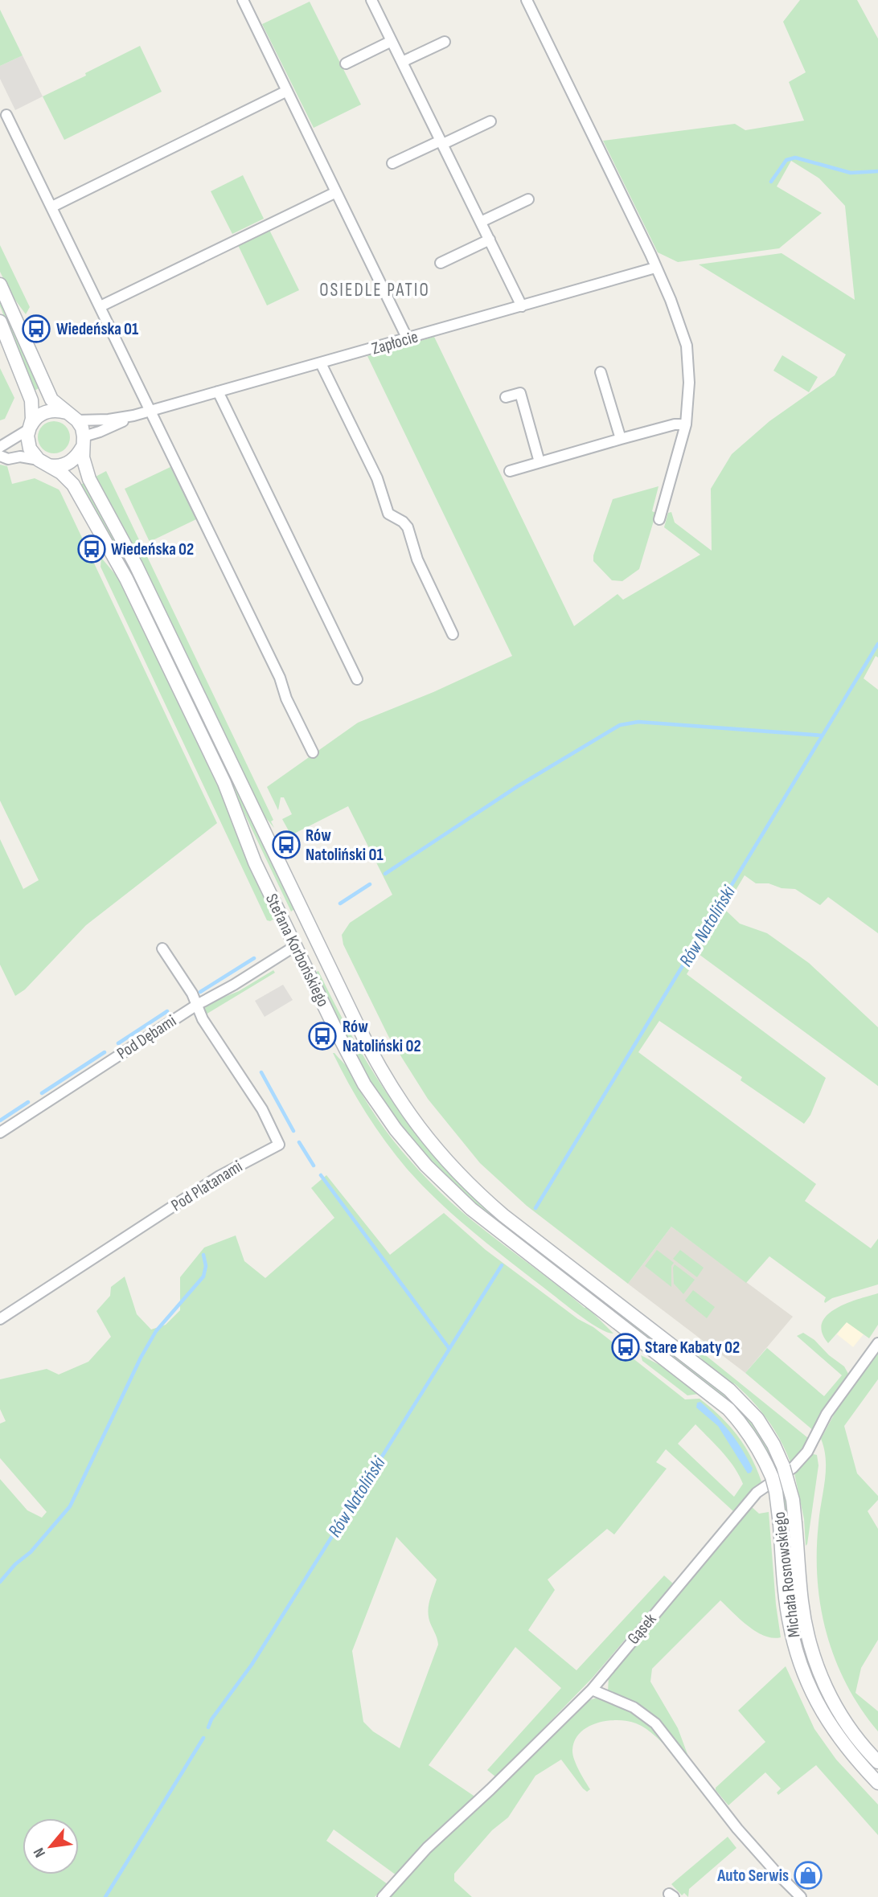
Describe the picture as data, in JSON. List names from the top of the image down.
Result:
{
  "streets": {
    "street": [
      "Zapłocie",
      "Stefana Korbońskiego",
      "Pod Dębami",
      "Pod Platanami",
      "Michała Rosnowskiego",
      "Gąsek"
    ]
  },
  "crossings": [
    ["Zapłocie", "Stefana Korbońskiego"],
    ["Stefana Korbońskiego", "Pod Dębami"],
    ["Stefana Korbońskiego", "Michała Rosnowskiego"],
    ["Pod Dębami", "Pod Platanami"]
  ],
  "districts": ["OSIEDLE PATIO"],
  "water": ["Rów Natoliński"],
  "places": {
    "bus stop": [
      "Wiedeńska 01",
      "Wiedeńska 02",
      "Rów Natoliński 01",
      "Rów Natoliński 02",
      "Stare Kabaty 02"
    ],
    "shop": ["Auto Serwis"]
  },
  "north": "bottom left"
}
